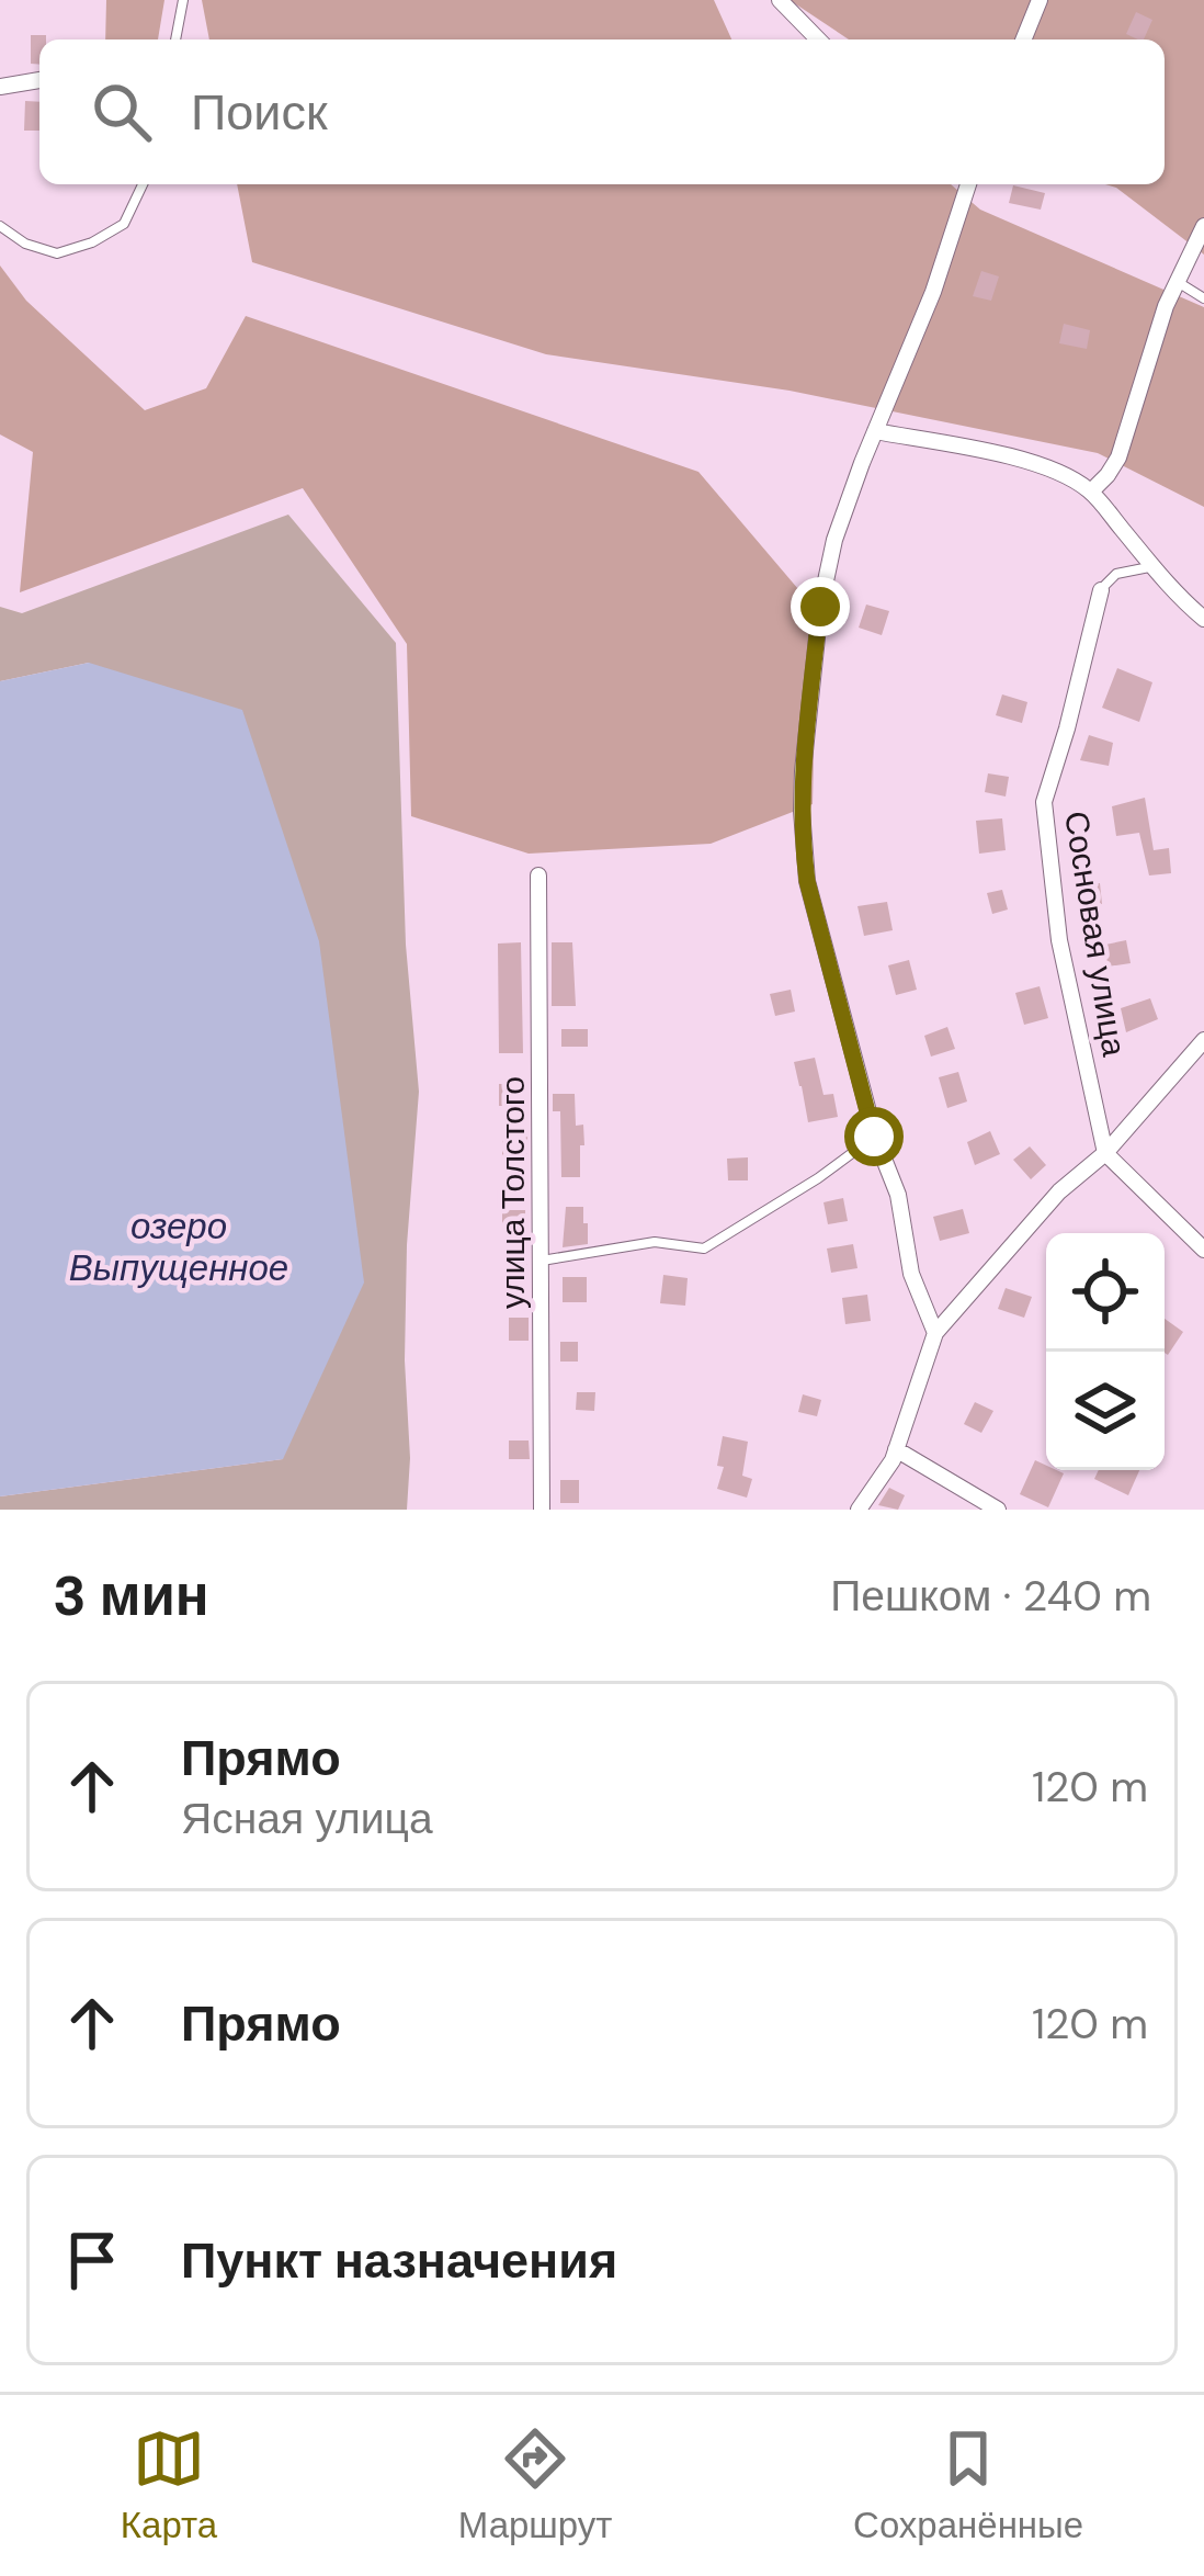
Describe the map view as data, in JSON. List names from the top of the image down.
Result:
{
  "streets": {
    "street": ["Сосновая улица", "улица Толстого"]
  },
  "water": ["озеро Выпущенное"],
  "page": {
    "search": "Поиск",
    "heading": ["3 мин", "Пешком · 240 m"],
    "list": [
      ["Прямо", "Ясная улица", "120 m"],
      ["Прямо", "120 m"],
      "Пункт назначения"
    ],
    "nav": ["Карта", "Маршрут", "Сохранённые"]
  }
}
